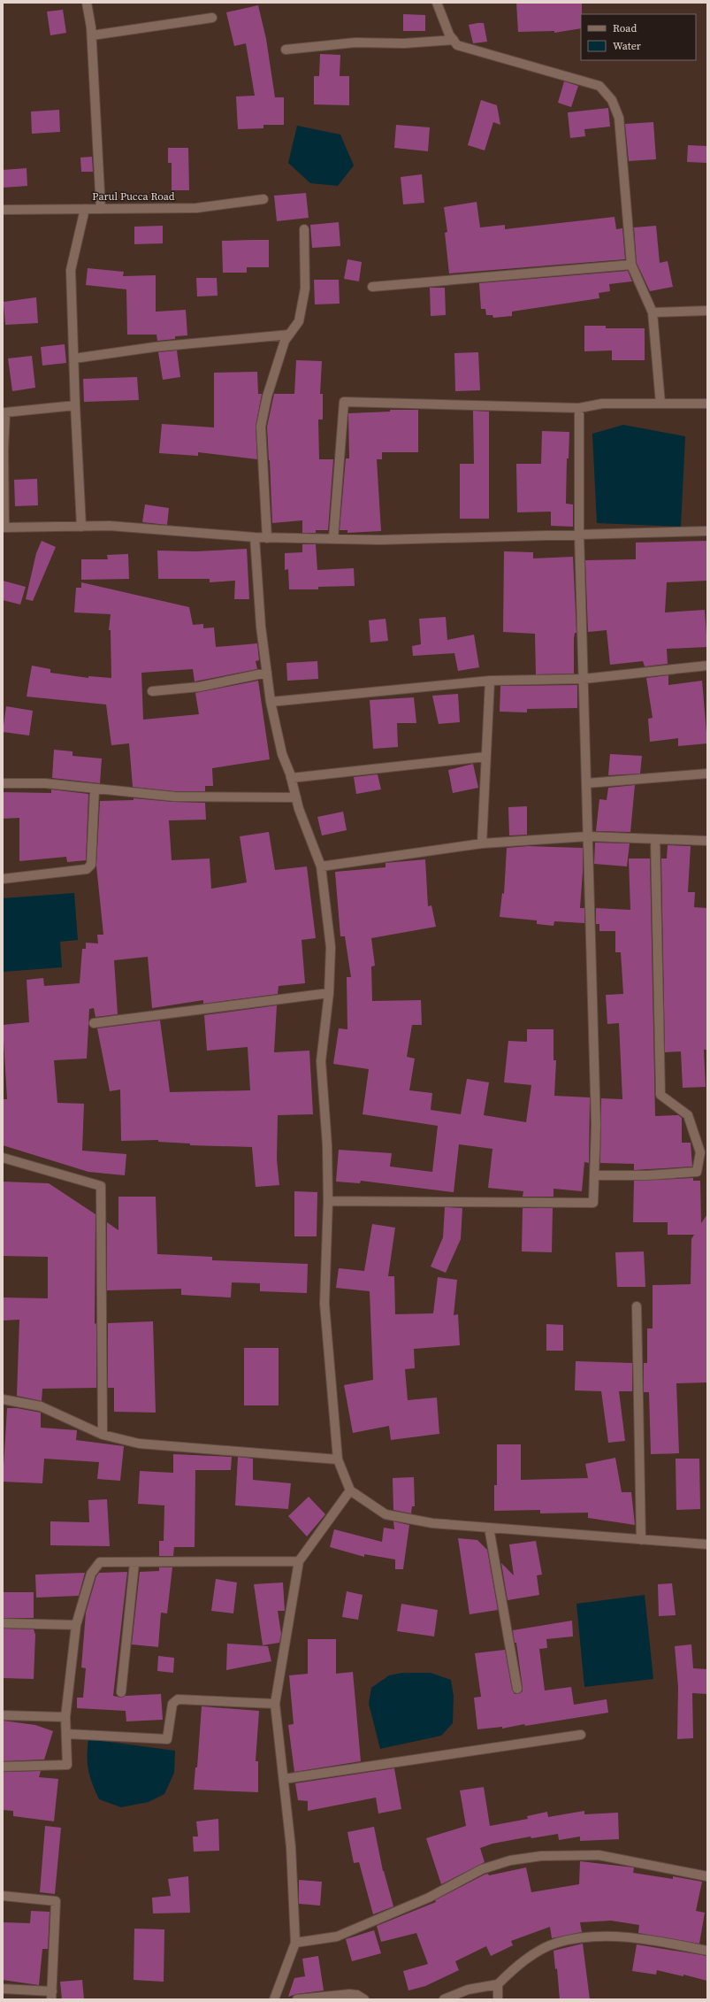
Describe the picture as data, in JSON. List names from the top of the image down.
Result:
{
  "streets": {
    "street": ["Parul Pucca Road"]
  },
  "legend": ["Road", "Water"]
}
